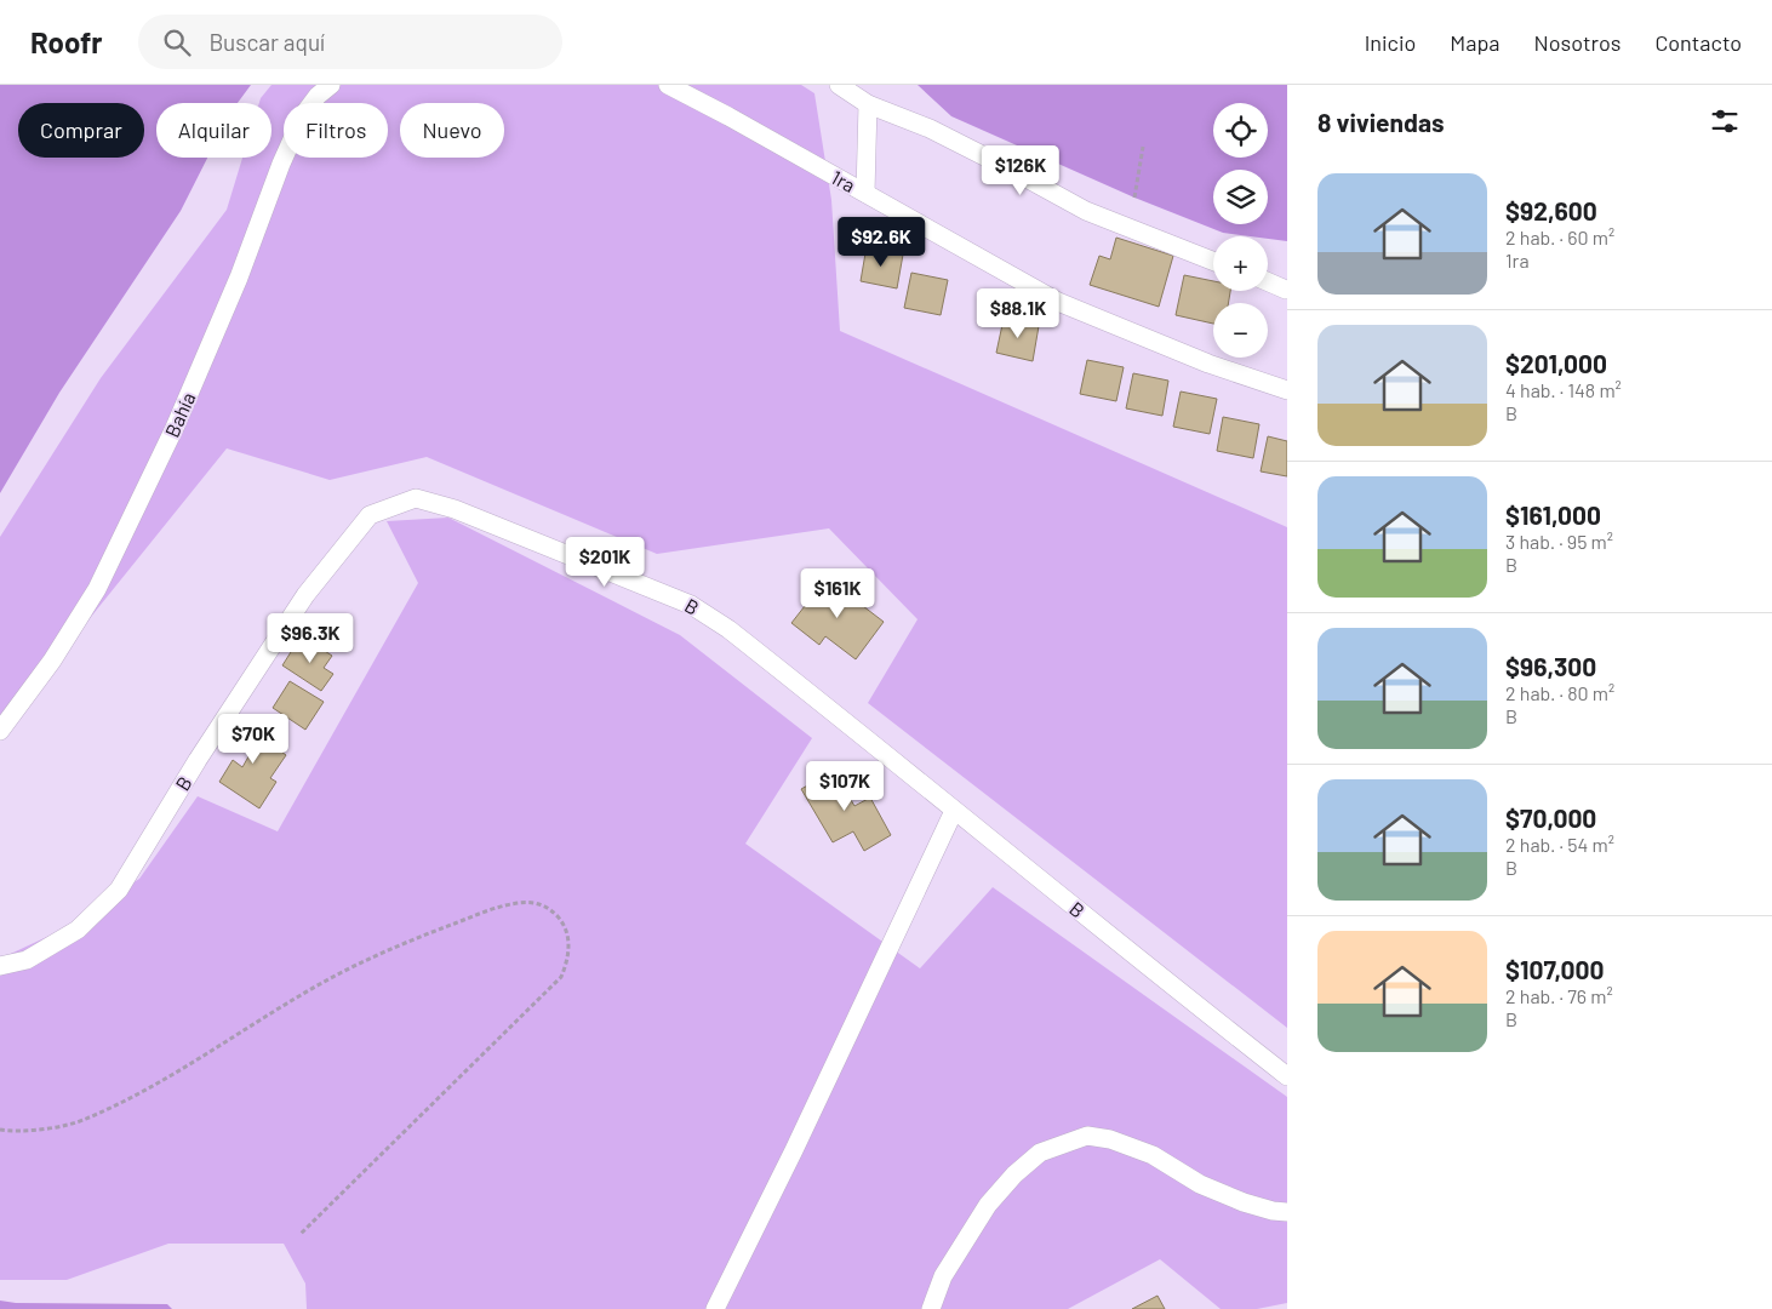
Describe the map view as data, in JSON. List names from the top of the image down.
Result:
{
  "streets": {
    "street": ["1ra", "Bahía", "B"]
  },
  "page": {
    "header": "Roofr",
    "search": "Buscar aquí",
    "nav": [
      "Inicio",
      "Mapa",
      "Nosotros",
      "Contacto"
    ],
    "heading": "8 viviendas",
    "map_buttons": ["+", "−"],
    "chip": [
      "Comprar",
      "Alquilar",
      "Filtros",
      "Nuevo"
    ],
    "price": [
      "$126K",
      "$92.6K",
      "$88.1K",
      "$201K",
      "$161K",
      "$96.3K",
      "$70K",
      "$107K"
    ],
    "list": [
      {
        "name": "$92,600",
        "note": "2 hab. · 60 m² · 1ra"
      },
      {
        "name": "$201,000",
        "note": "4 hab. · 148 m² · B"
      },
      {
        "name": "$161,000",
        "note": "3 hab. · 95 m² · B"
      },
      {
        "name": "$96,300",
        "note": "2 hab. · 80 m² · B"
      },
      {
        "name": "$70,000",
        "note": "2 hab. · 54 m² · B"
      },
      {
        "name": "$107,000",
        "note": "2 hab. · 76 m² · B"
      }
    ]
  }
}
